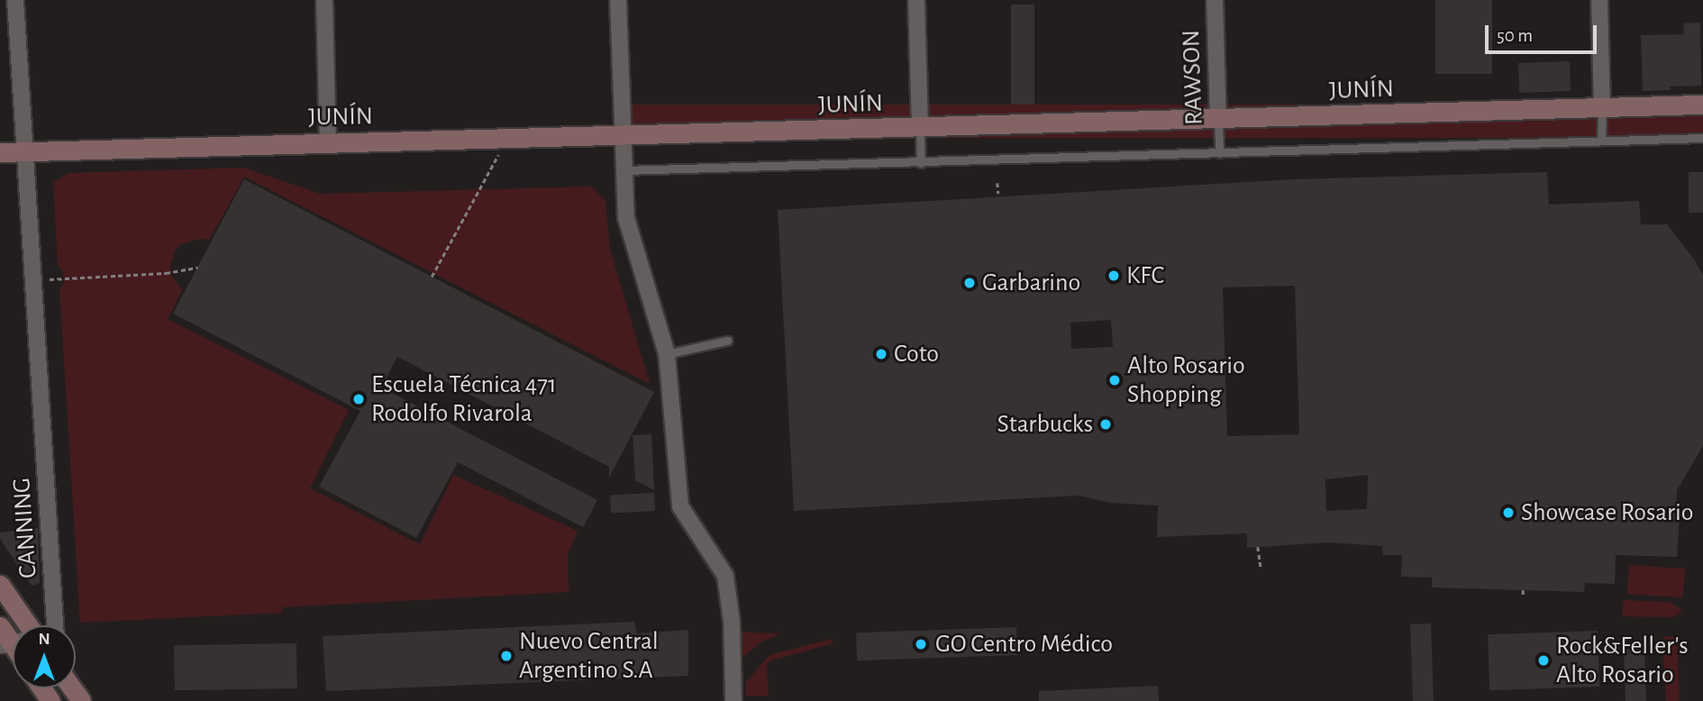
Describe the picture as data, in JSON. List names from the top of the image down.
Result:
{
  "streets": {
    "main road": ["JUNÍN"],
    "street": ["RAWSON", "CANNING"]
  },
  "crossings": [
    ["RAWSON", "JUNÍN"],
    ["JUNÍN", "CANNING"]
  ],
  "places": [
    "KFC",
    "Garbarino",
    "Coto",
    "Alto Rosario Shopping",
    "Escuela Técnica 471 Rodolfo Rivarola",
    "Starbucks",
    "Showcase Rosario",
    "GO Centro Médico",
    "Nuevo Central Argentino S.A",
    "Rock&Feller's Alto Rosario"
  ],
  "scale_bar": "50 m",
  "north": "top"
}
